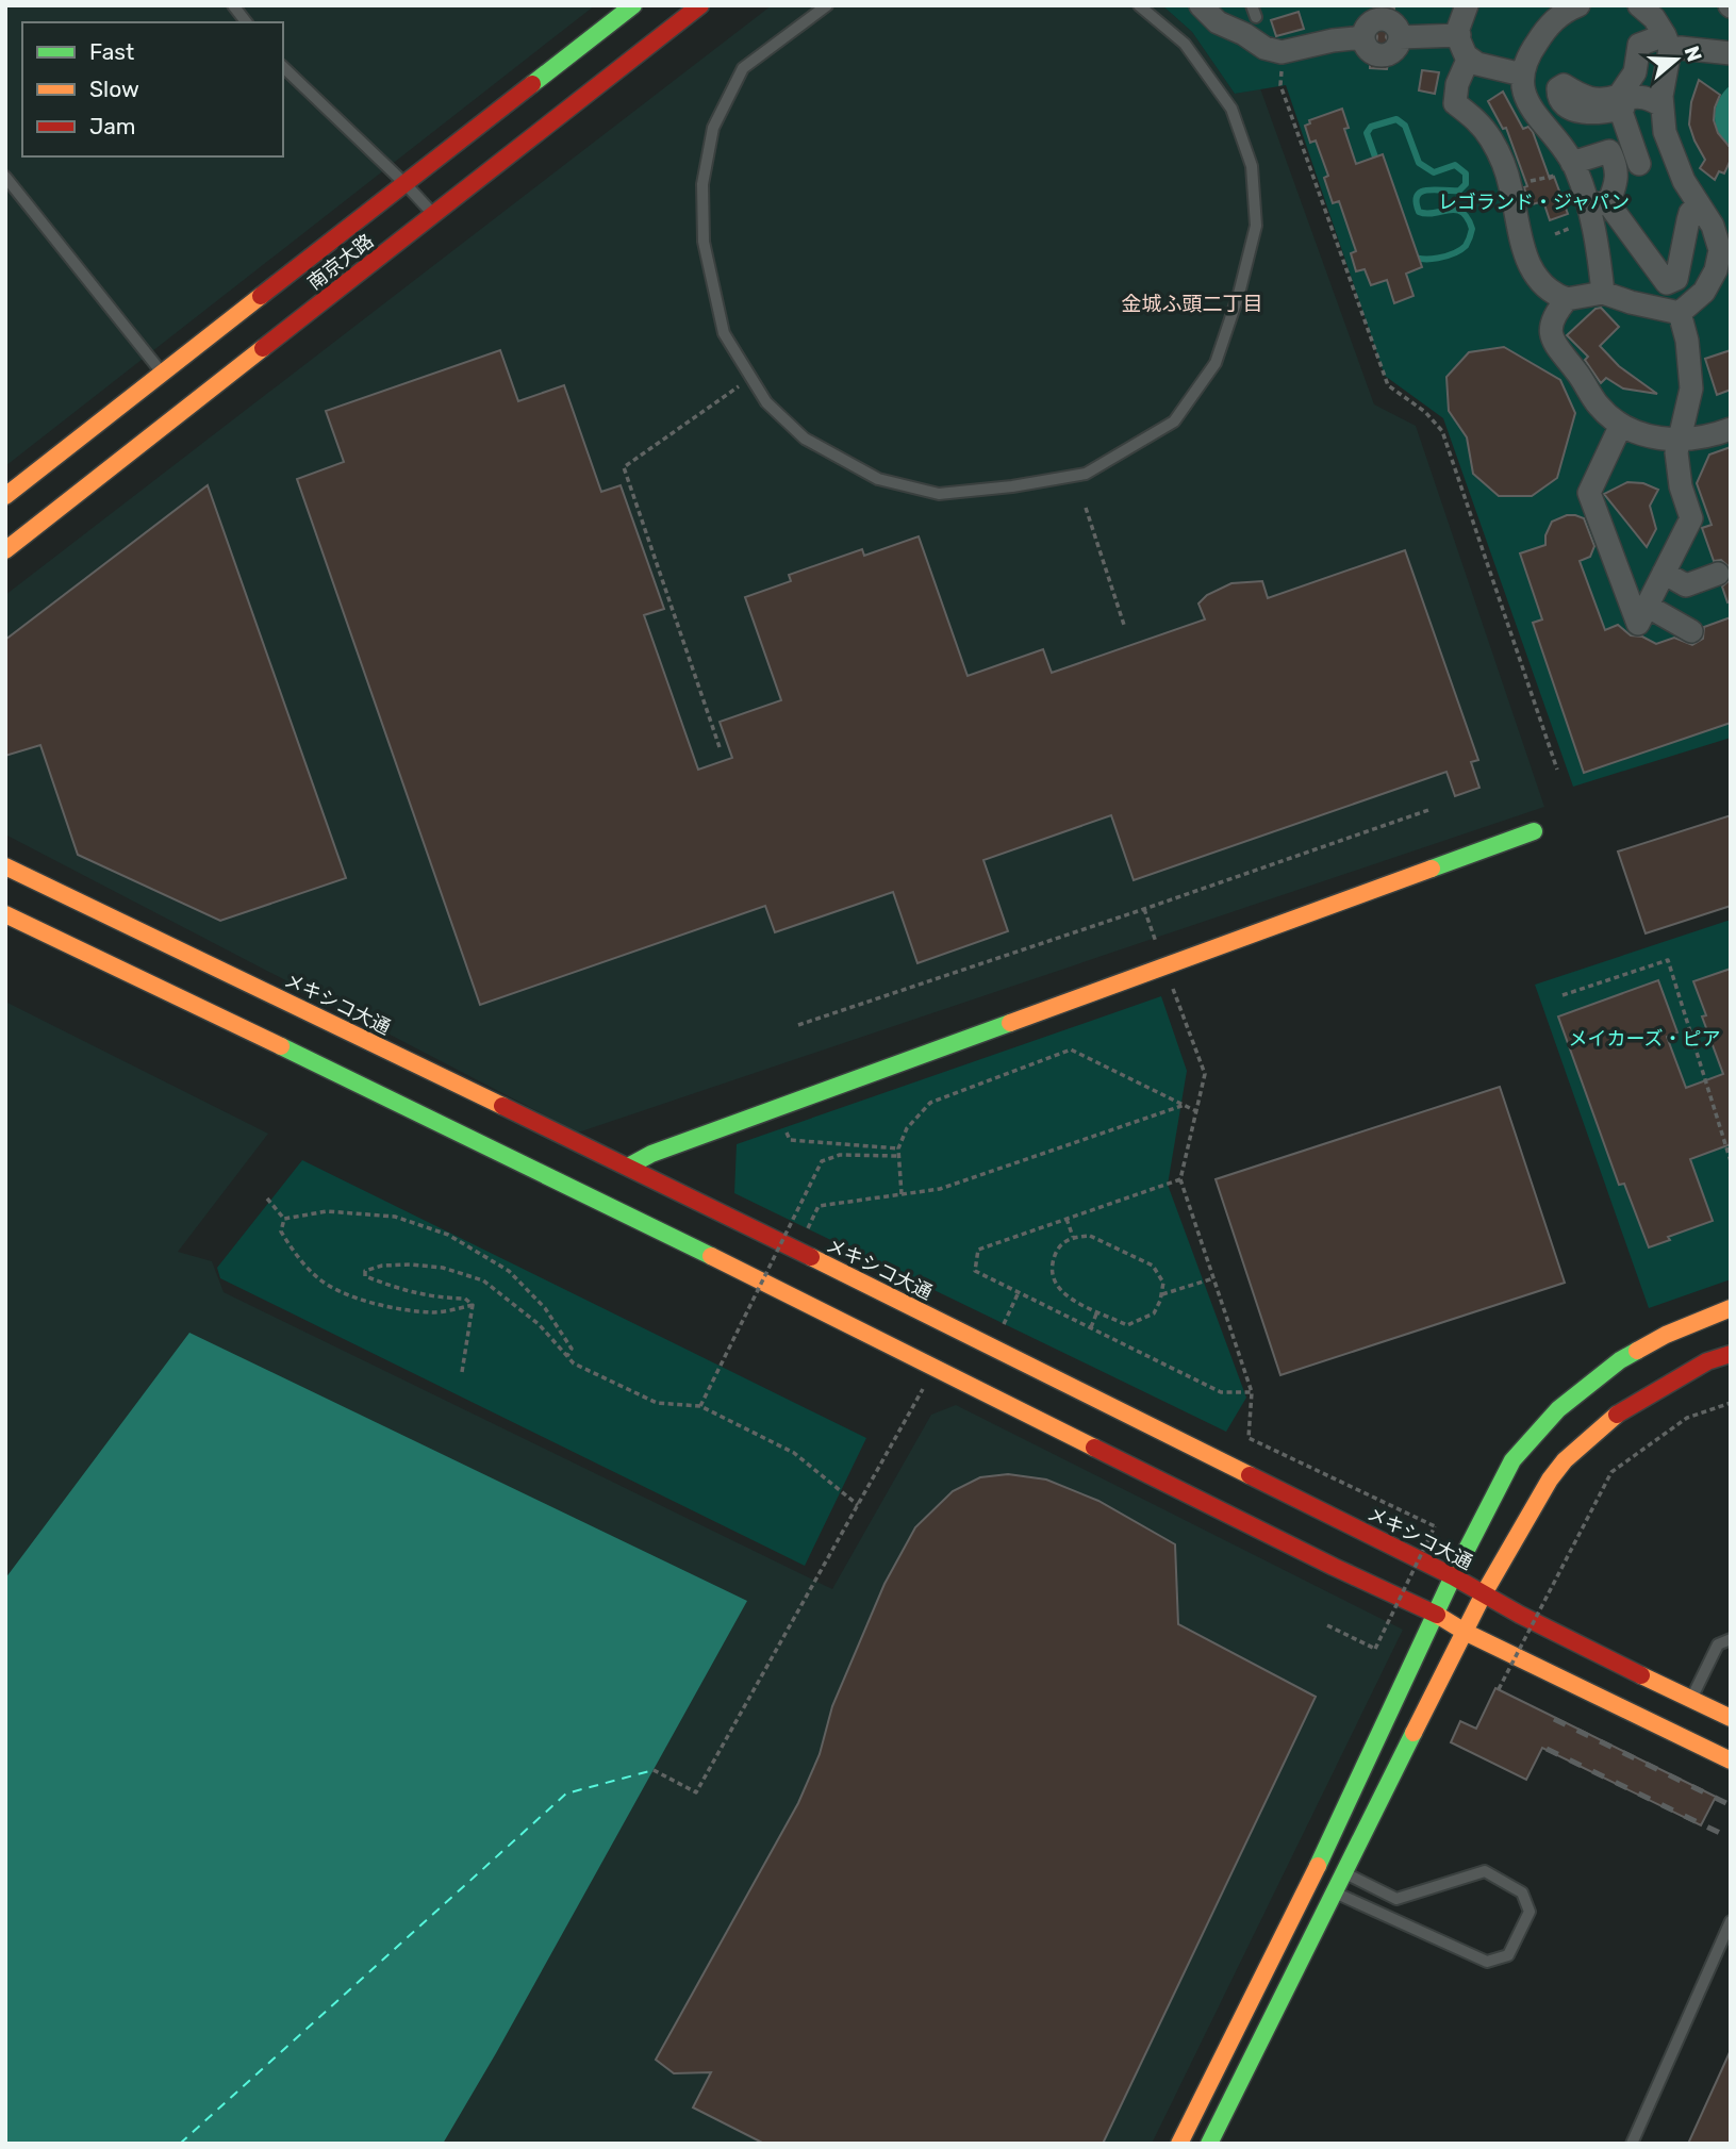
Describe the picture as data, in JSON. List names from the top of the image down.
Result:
{
  "streets": {
    "street": ["南京大路", "メキシコ大通"]
  },
  "districts": ["金城ふ頭二丁目"],
  "parks": ["レゴランド・ジャパン", "メイカーズ・ピア"],
  "legend": ["Fast", "Slow", "Jam"],
  "north": "right"
}
